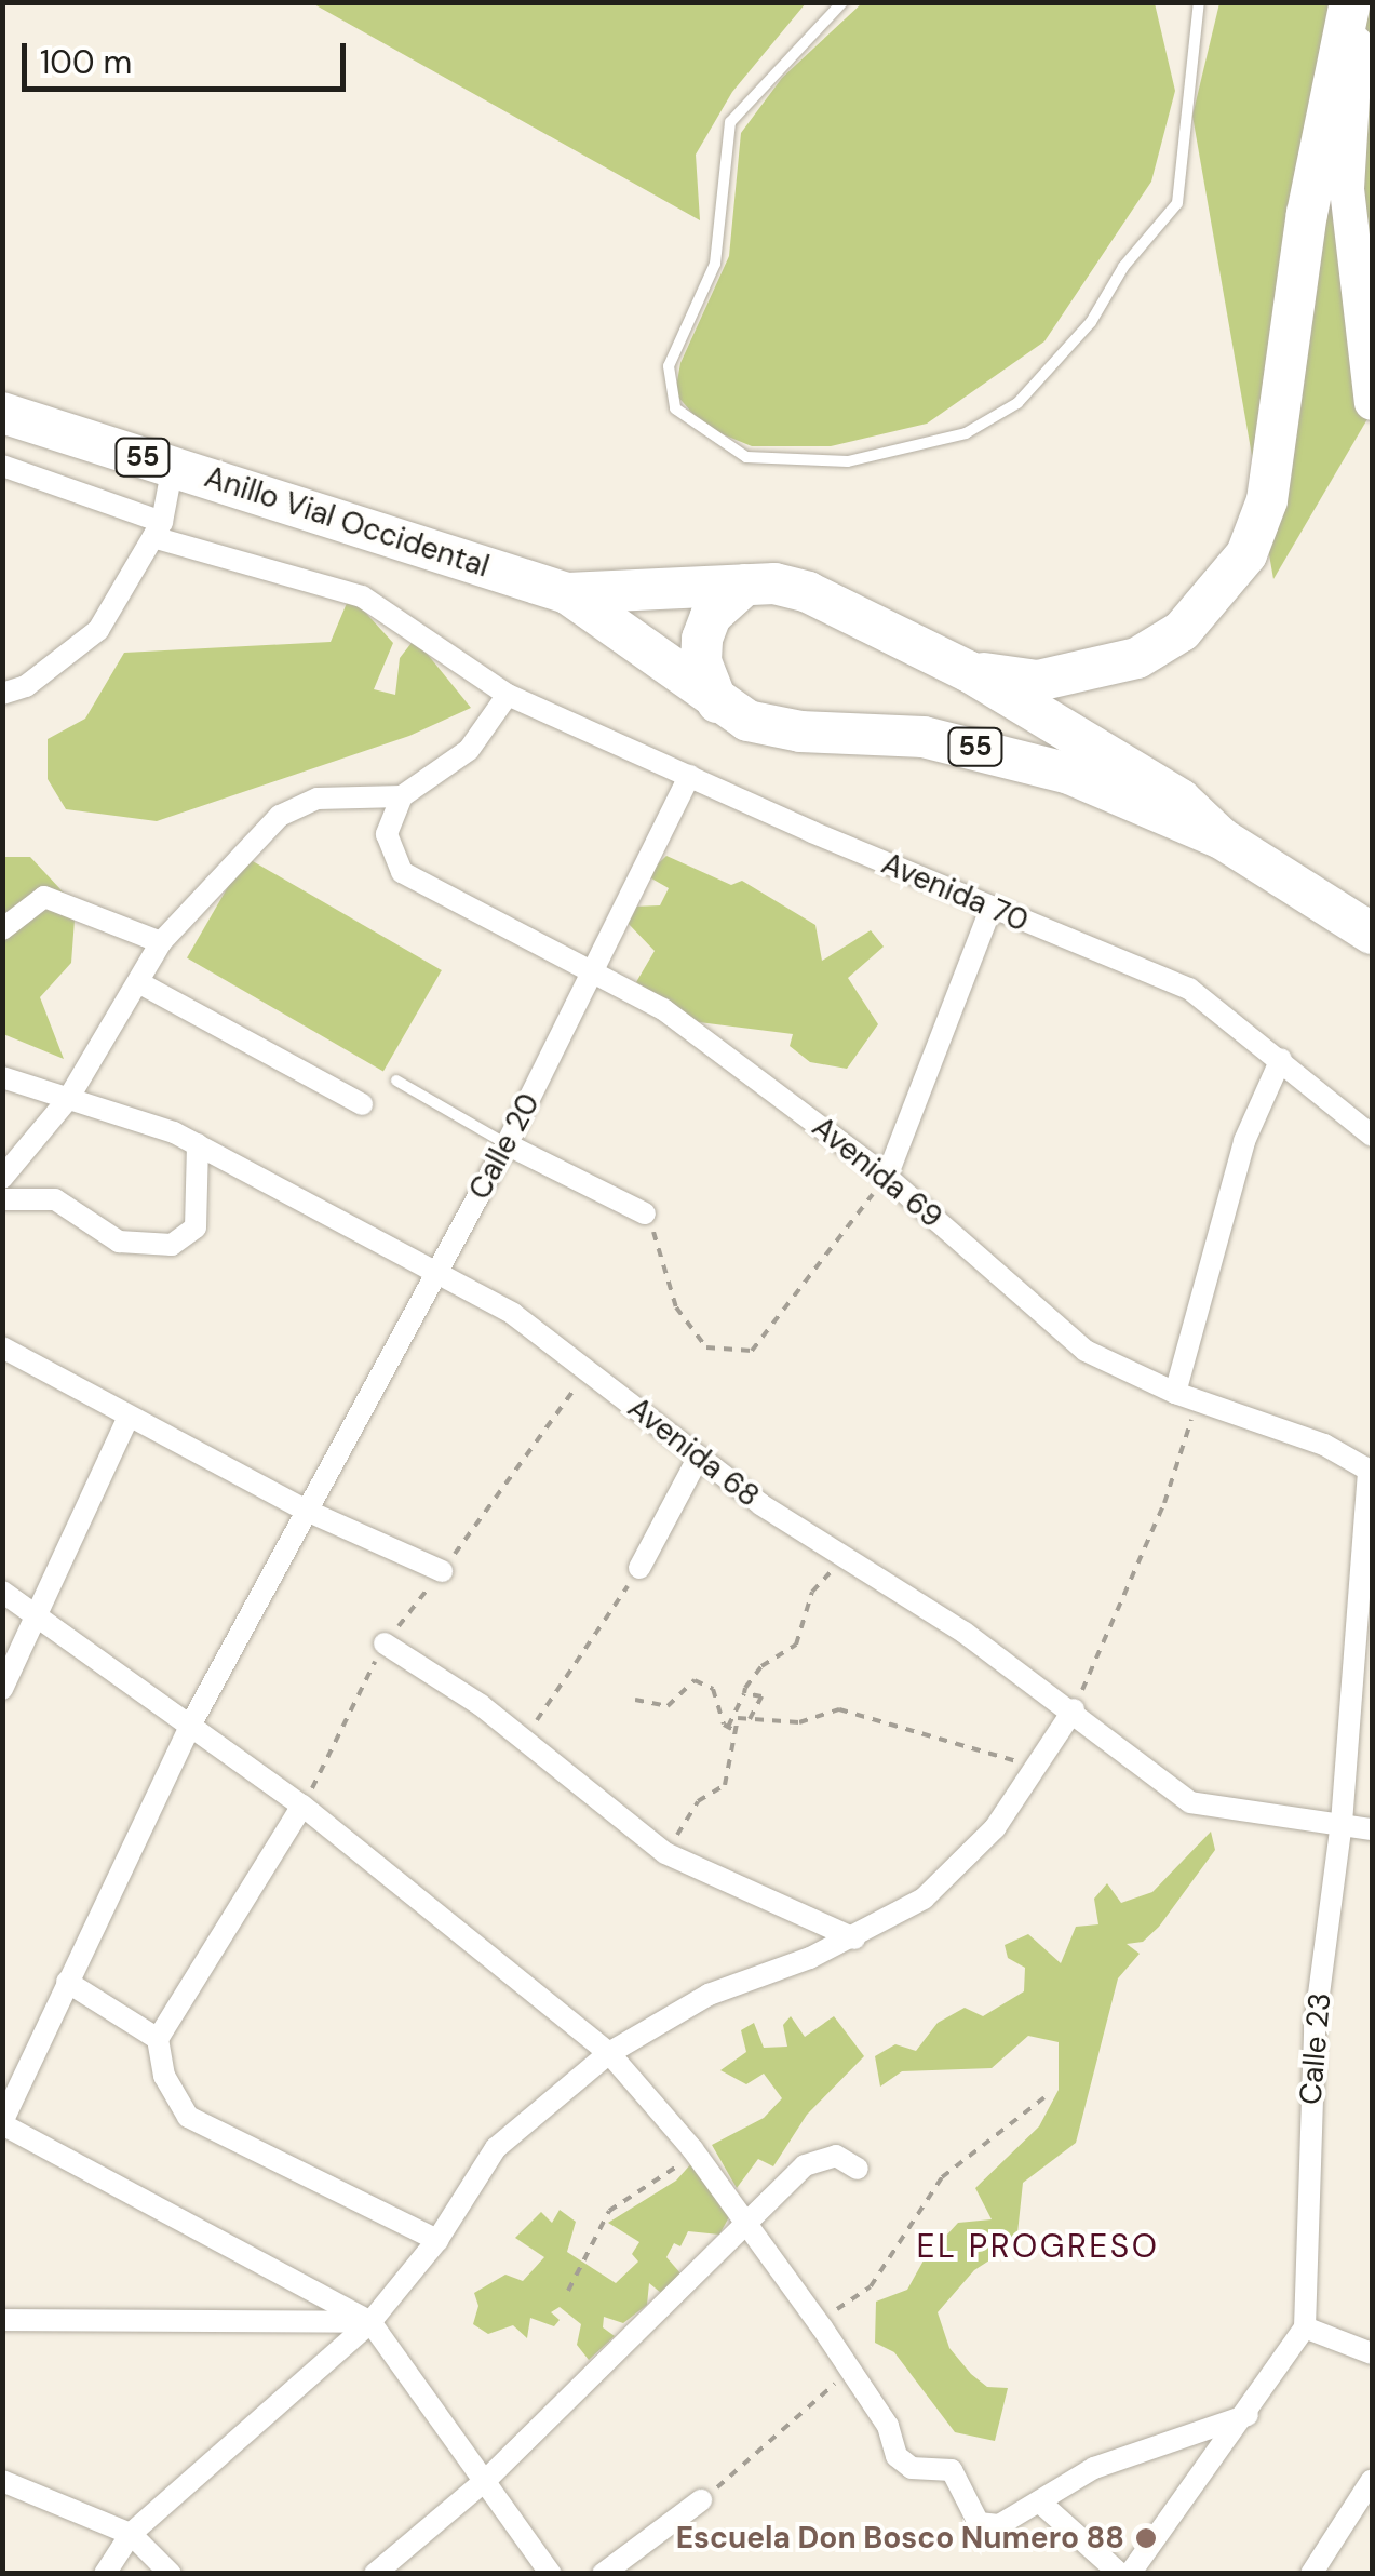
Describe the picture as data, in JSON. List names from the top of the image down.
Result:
{
  "streets": {
    "highway": ["55", "Anillo Vial Occidental"],
    "street": [
      "Avenida 70",
      "Calle 20",
      "Avenida 69",
      "Avenida 68",
      "Calle 23"
    ]
  },
  "crossings": [
    ["Avenida 70", "Calle 20"],
    ["Calle 20", "Avenida 69"],
    ["Calle 20", "Avenida 68"],
    ["Avenida 69", "Calle 23"],
    ["Avenida 68", "Calle 23"]
  ],
  "districts": ["EL PROGRESO"],
  "places": ["Escuela Don Bosco Numero 88"],
  "scale_bar": "100 m"
}
